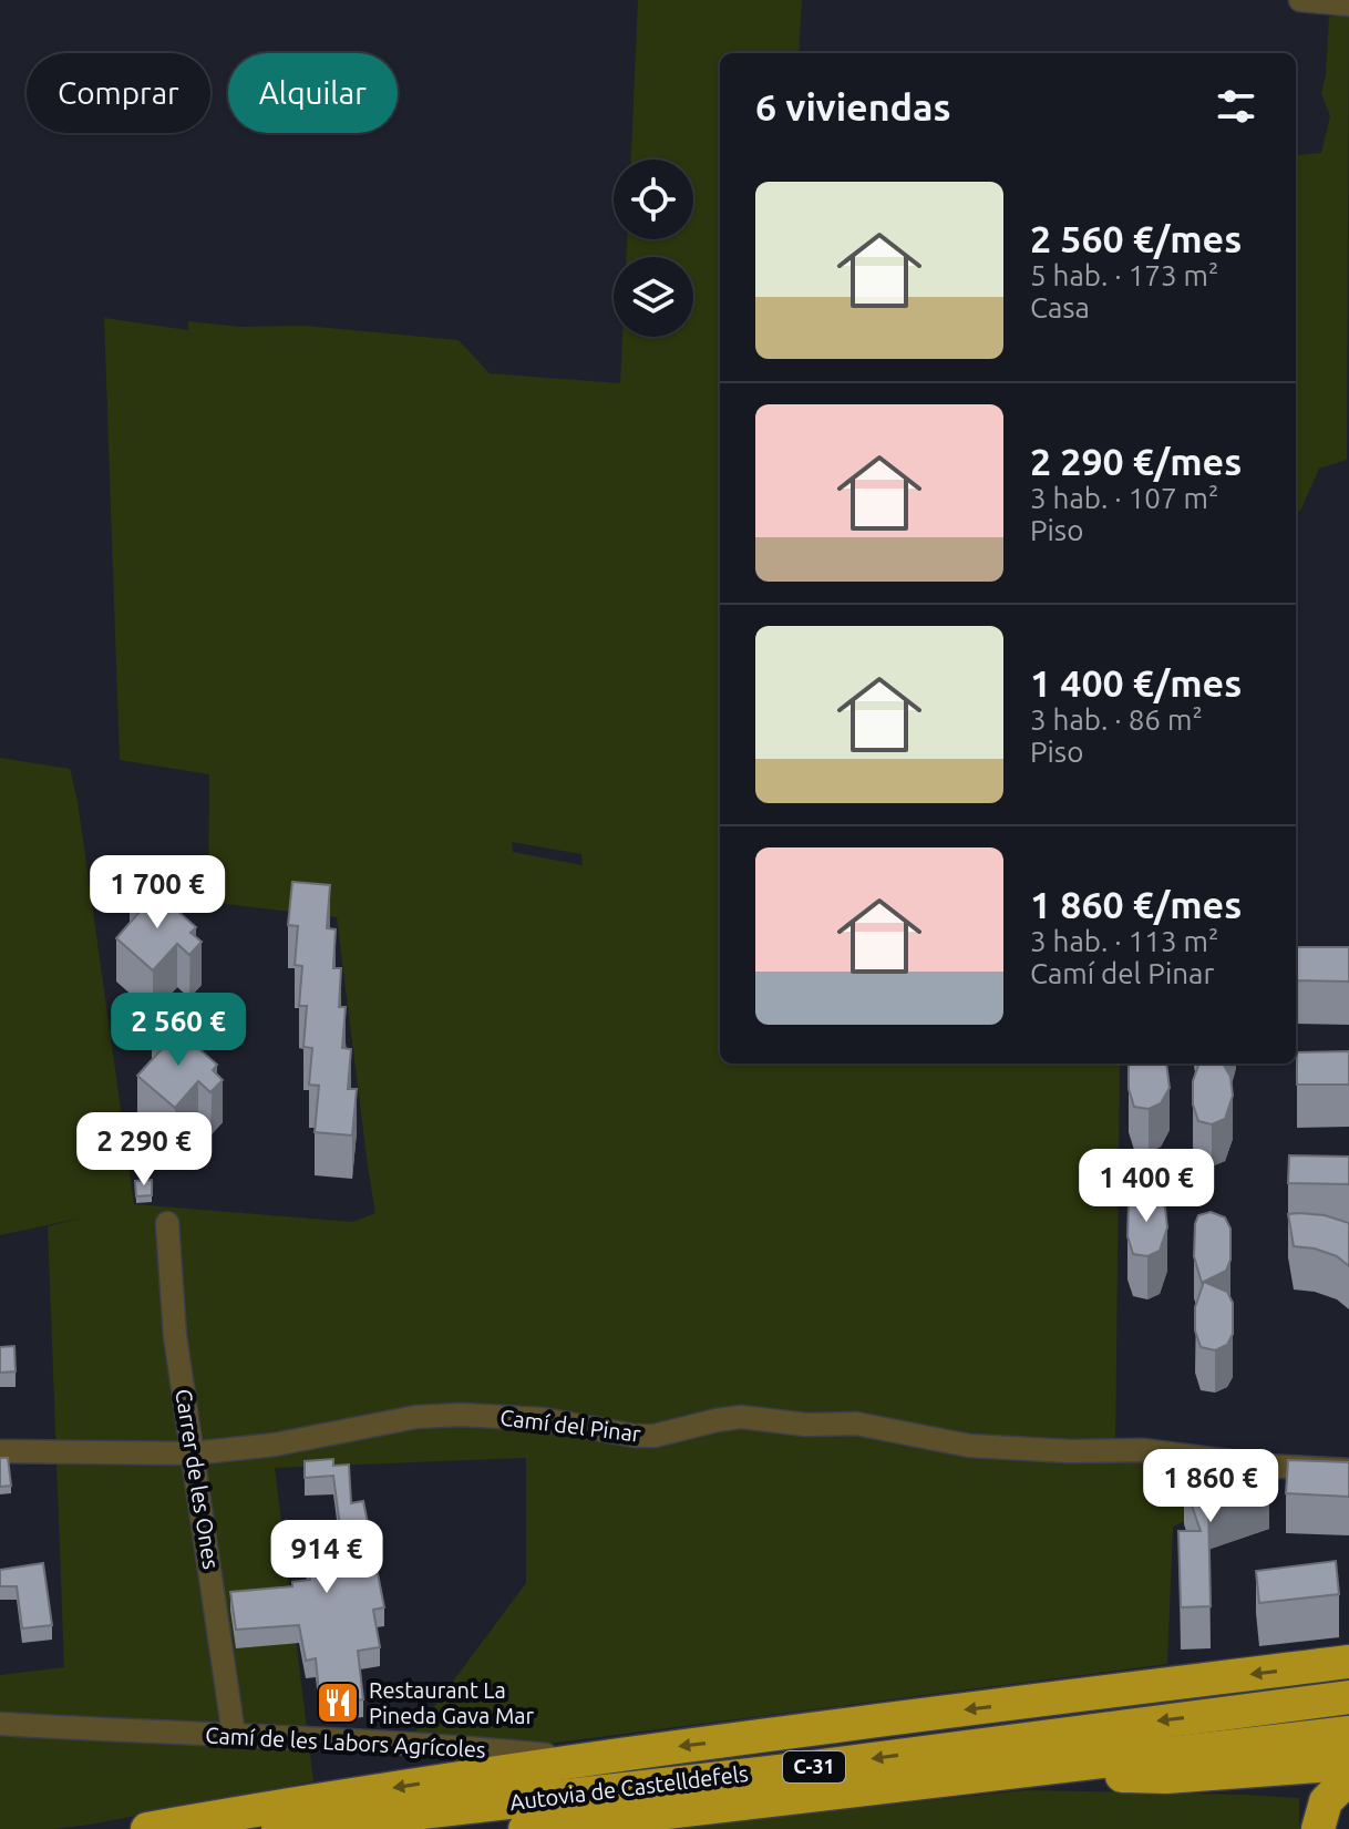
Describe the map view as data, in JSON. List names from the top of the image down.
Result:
{
  "streets": {
    "highway": ["C-31", "Autovia de Castelldefels"],
    "street": ["Camí del Pinar", "Carrer de les Ones", "Camí de les Labors Agrícoles"]
  },
  "crossings": [
    ["Camí del Pinar", "Carrer de les Ones"],
    ["Carrer de les Ones", "Camí de les Labors Agrícoles"]
  ],
  "places": {
    "restaurant": ["Restaurant La Pineda Gava Mar"]
  },
  "page": {
    "chip": ["Comprar", "Alquilar"],
    "heading": "6 viviendas",
    "list": [
      {
        "name": "2 560 €/mes",
        "note": "5 hab. · 173 m² · Casa"
      },
      {
        "name": "2 290 €/mes",
        "note": "3 hab. · 107 m² · Piso"
      },
      {
        "name": "1 400 €/mes",
        "note": "3 hab. · 86 m² · Piso"
      },
      {
        "name": "1 860 €/mes",
        "note": "3 hab. · 113 m² · Camí del Pinar"
      }
    ],
    "price": [
      "1 700 €",
      "2 560 €",
      "2 290 €",
      "1 400 €",
      "1 860 €",
      "914 €"
    ]
  }
}
